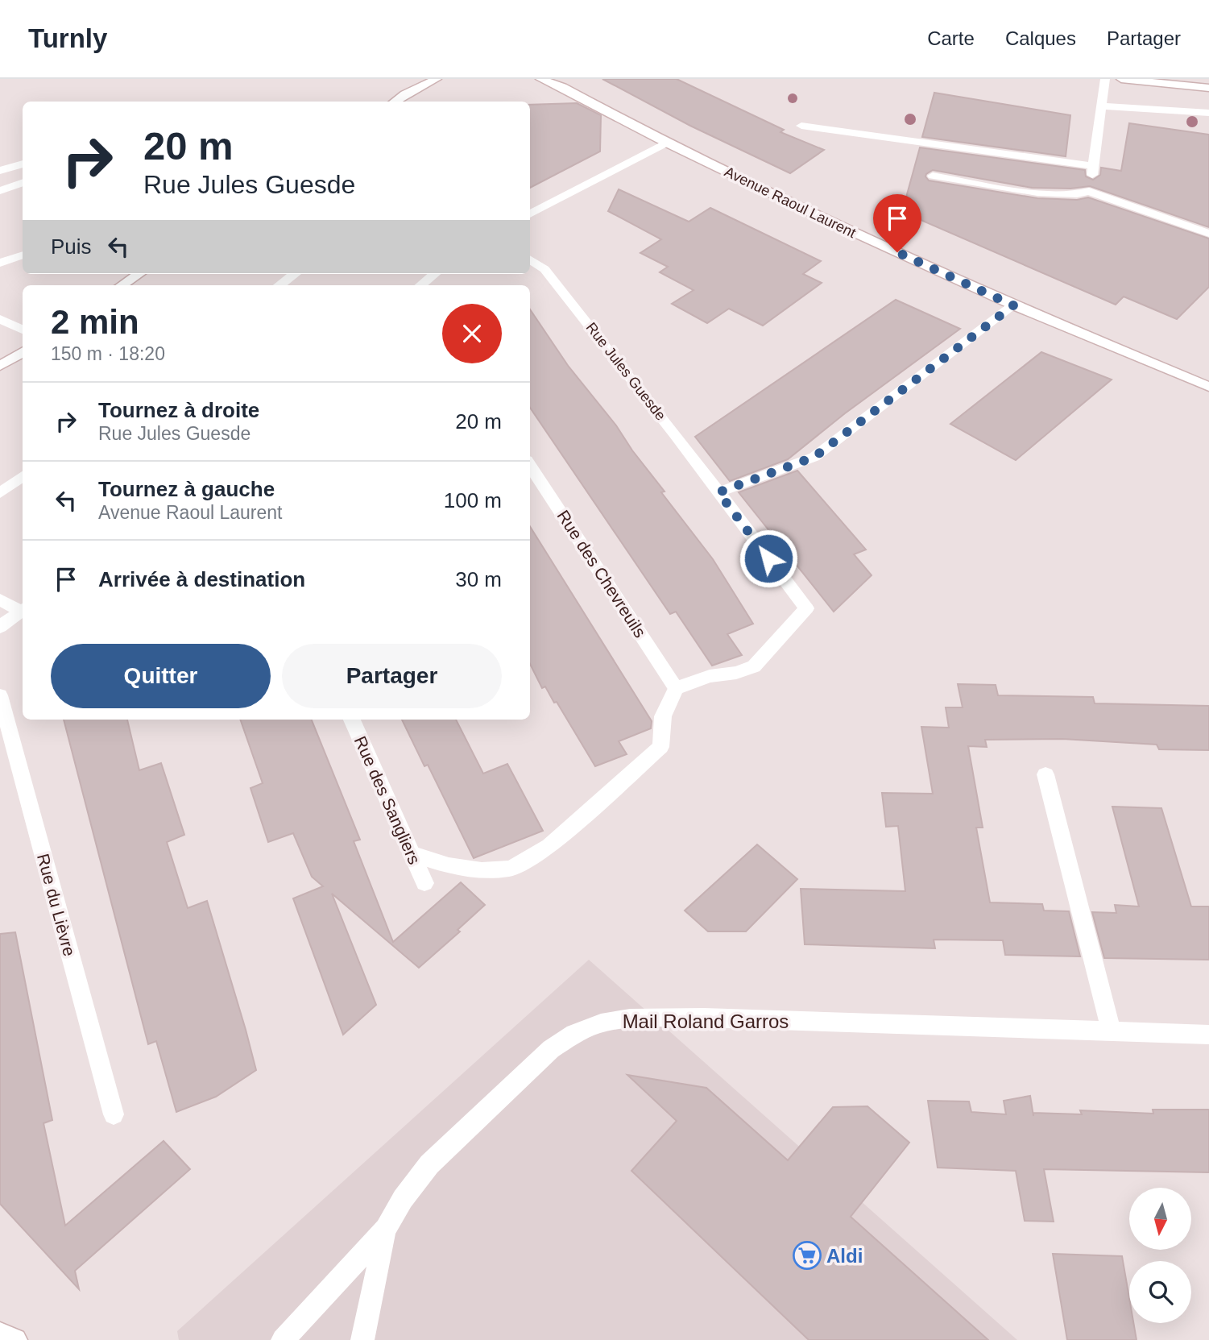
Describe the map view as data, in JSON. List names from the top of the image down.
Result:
{
  "streets": {
    "street": [
      "Avenue Raoul Laurent",
      "Rue Jules Guesde",
      "Rue des Chevreuils",
      "Rue des Sangliers",
      "Rue du Lièvre",
      "Mail Roland Garros"
    ]
  },
  "crossings": [
    ["Rue Jules Guesde", "Rue des Chevreuils"]
  ],
  "places": {
    "supermarket": ["Aldi"]
  },
  "north": "bottom",
  "page": {
    "header": "Turnly",
    "nav": ["Carte", "Calques", "Partager"],
    "turn": ["20 m", "Rue Jules Guesde"],
    "then": "Puis",
    "heading": ["2 min", "150 m · 18:20"],
    "list": [
      {
        "name": "Tournez à droite",
        "note": "Rue Jules Guesde",
        "value": "20 m"
      },
      {
        "name": "Tournez à gauche",
        "note": "Avenue Raoul Laurent",
        "value": "100 m"
      },
      {
        "name": "Arrivée à destination",
        "value": "30 m"
      }
    ],
    "buttons": ["Quitter", "Partager"]
  }
}
